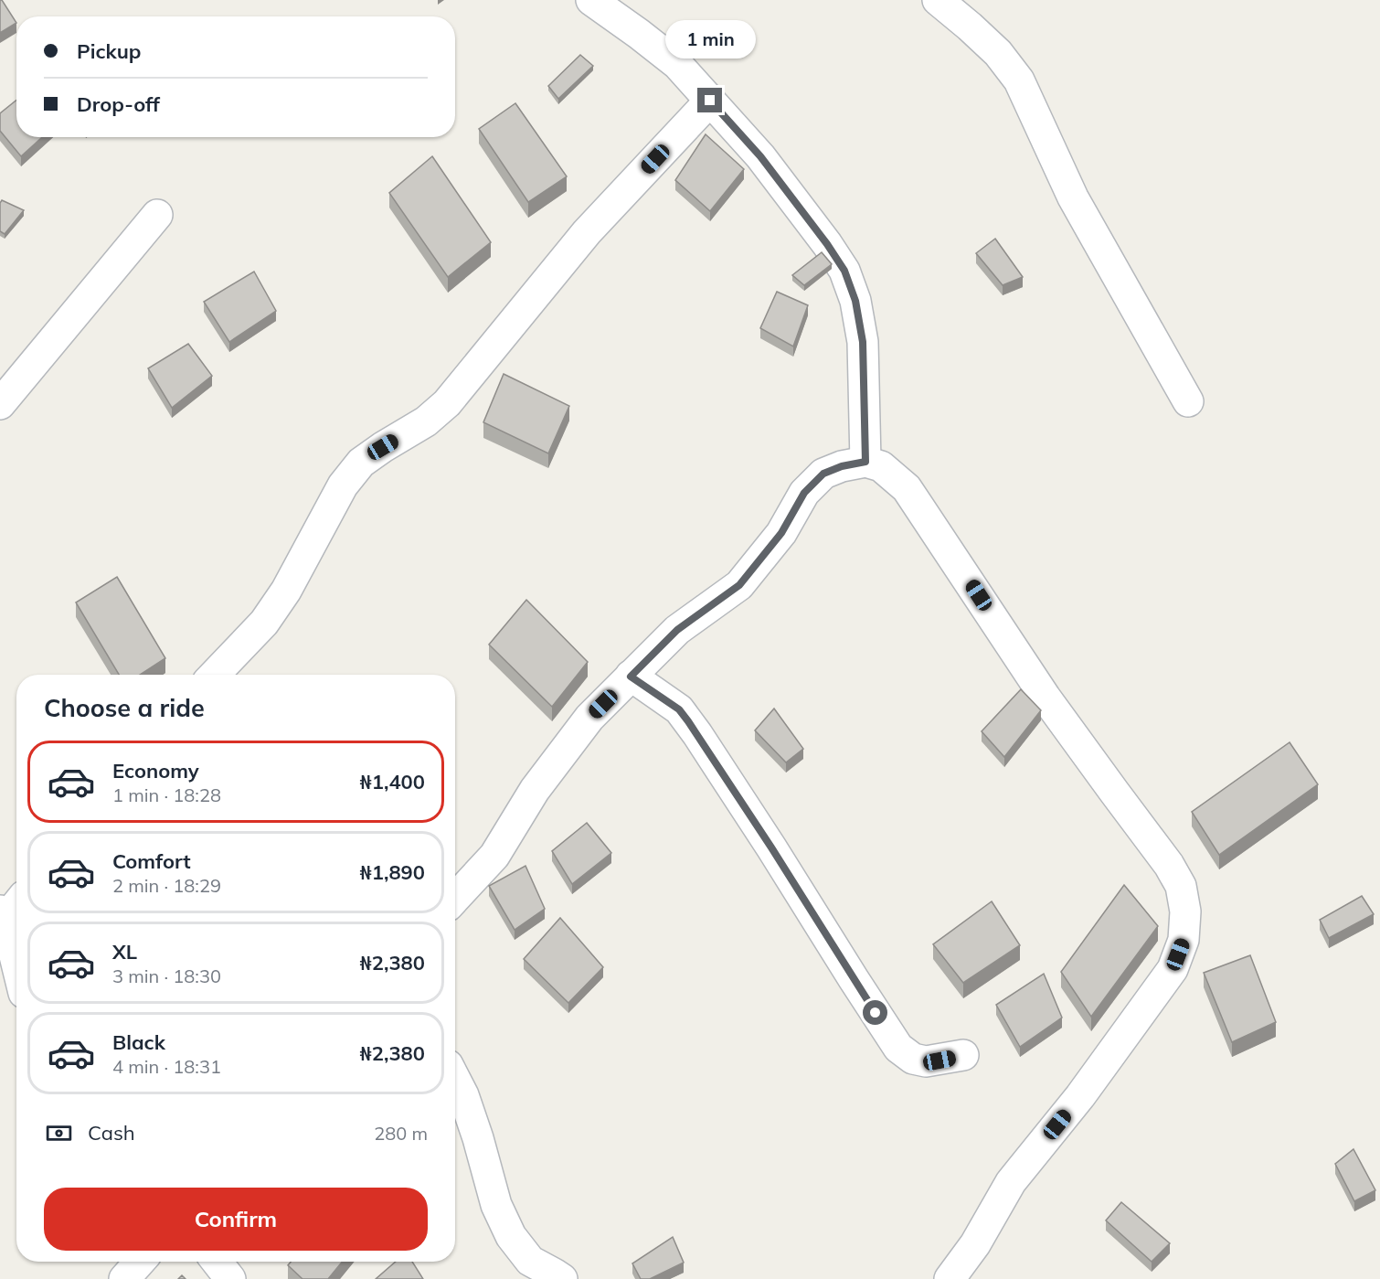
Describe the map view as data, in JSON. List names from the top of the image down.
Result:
{
  "page": {
    "banner": ["Pickup", "Drop-off"],
    "bubble": "1 min",
    "heading": "Choose a ride",
    "list": [
      {
        "name": "Economy",
        "note": "1 min · 18:28",
        "value": "₦1,400"
      },
      {
        "name": "Comfort",
        "note": "2 min · 18:29",
        "value": "₦1,890"
      },
      {
        "name": "XL",
        "note": "3 min · 18:30",
        "value": "₦2,380"
      },
      {
        "name": "Black",
        "note": "4 min · 18:31",
        "value": "₦2,380"
      }
    ],
    "pay": ["Cash", "280 m"],
    "buttons": "Confirm"
  }
}
